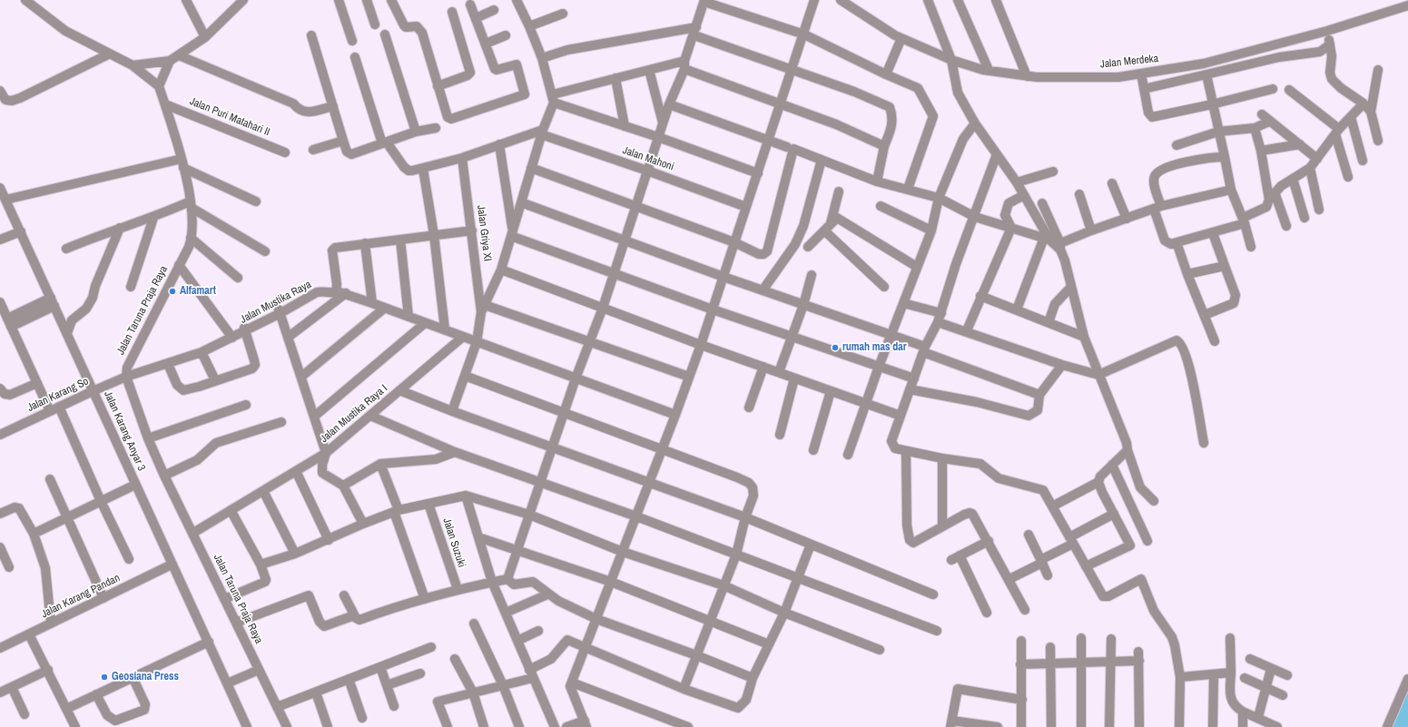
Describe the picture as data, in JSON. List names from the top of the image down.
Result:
{
  "streets": {
    "street": [
      "Jalan Merdeka",
      "Jalan Puri Matahari II",
      "Jalan Mahoni",
      "Jalan Griya XI",
      "Jalan Mustika Raya",
      "Jalan Taruna Praja Raya",
      "Jalan Karang So",
      "Jalan Mustika Raya I",
      "Jalan Karang Anyar 3",
      "Jalan Suzuki",
      "Jalan Karang Pandan"
    ]
  },
  "crossings": [
    ["Jalan Puri Matahari II", "Jalan Taruna Praja Raya"],
    ["Jalan Mustika Raya", "Jalan Taruna Praja Raya"],
    ["Jalan Mustika Raya", "Jalan Karang So"],
    ["Jalan Mustika Raya", "Jalan Mustika Raya I"],
    ["Jalan Taruna Praja Raya", "Jalan Karang So"],
    ["Jalan Karang So", "Jalan Karang Anyar 3"],
    ["Jalan Karang Anyar 3", "Jalan Karang Pandan"]
  ],
  "places": ["Alfamart", "rumah mas dar", "Geosiana Press"]
}
